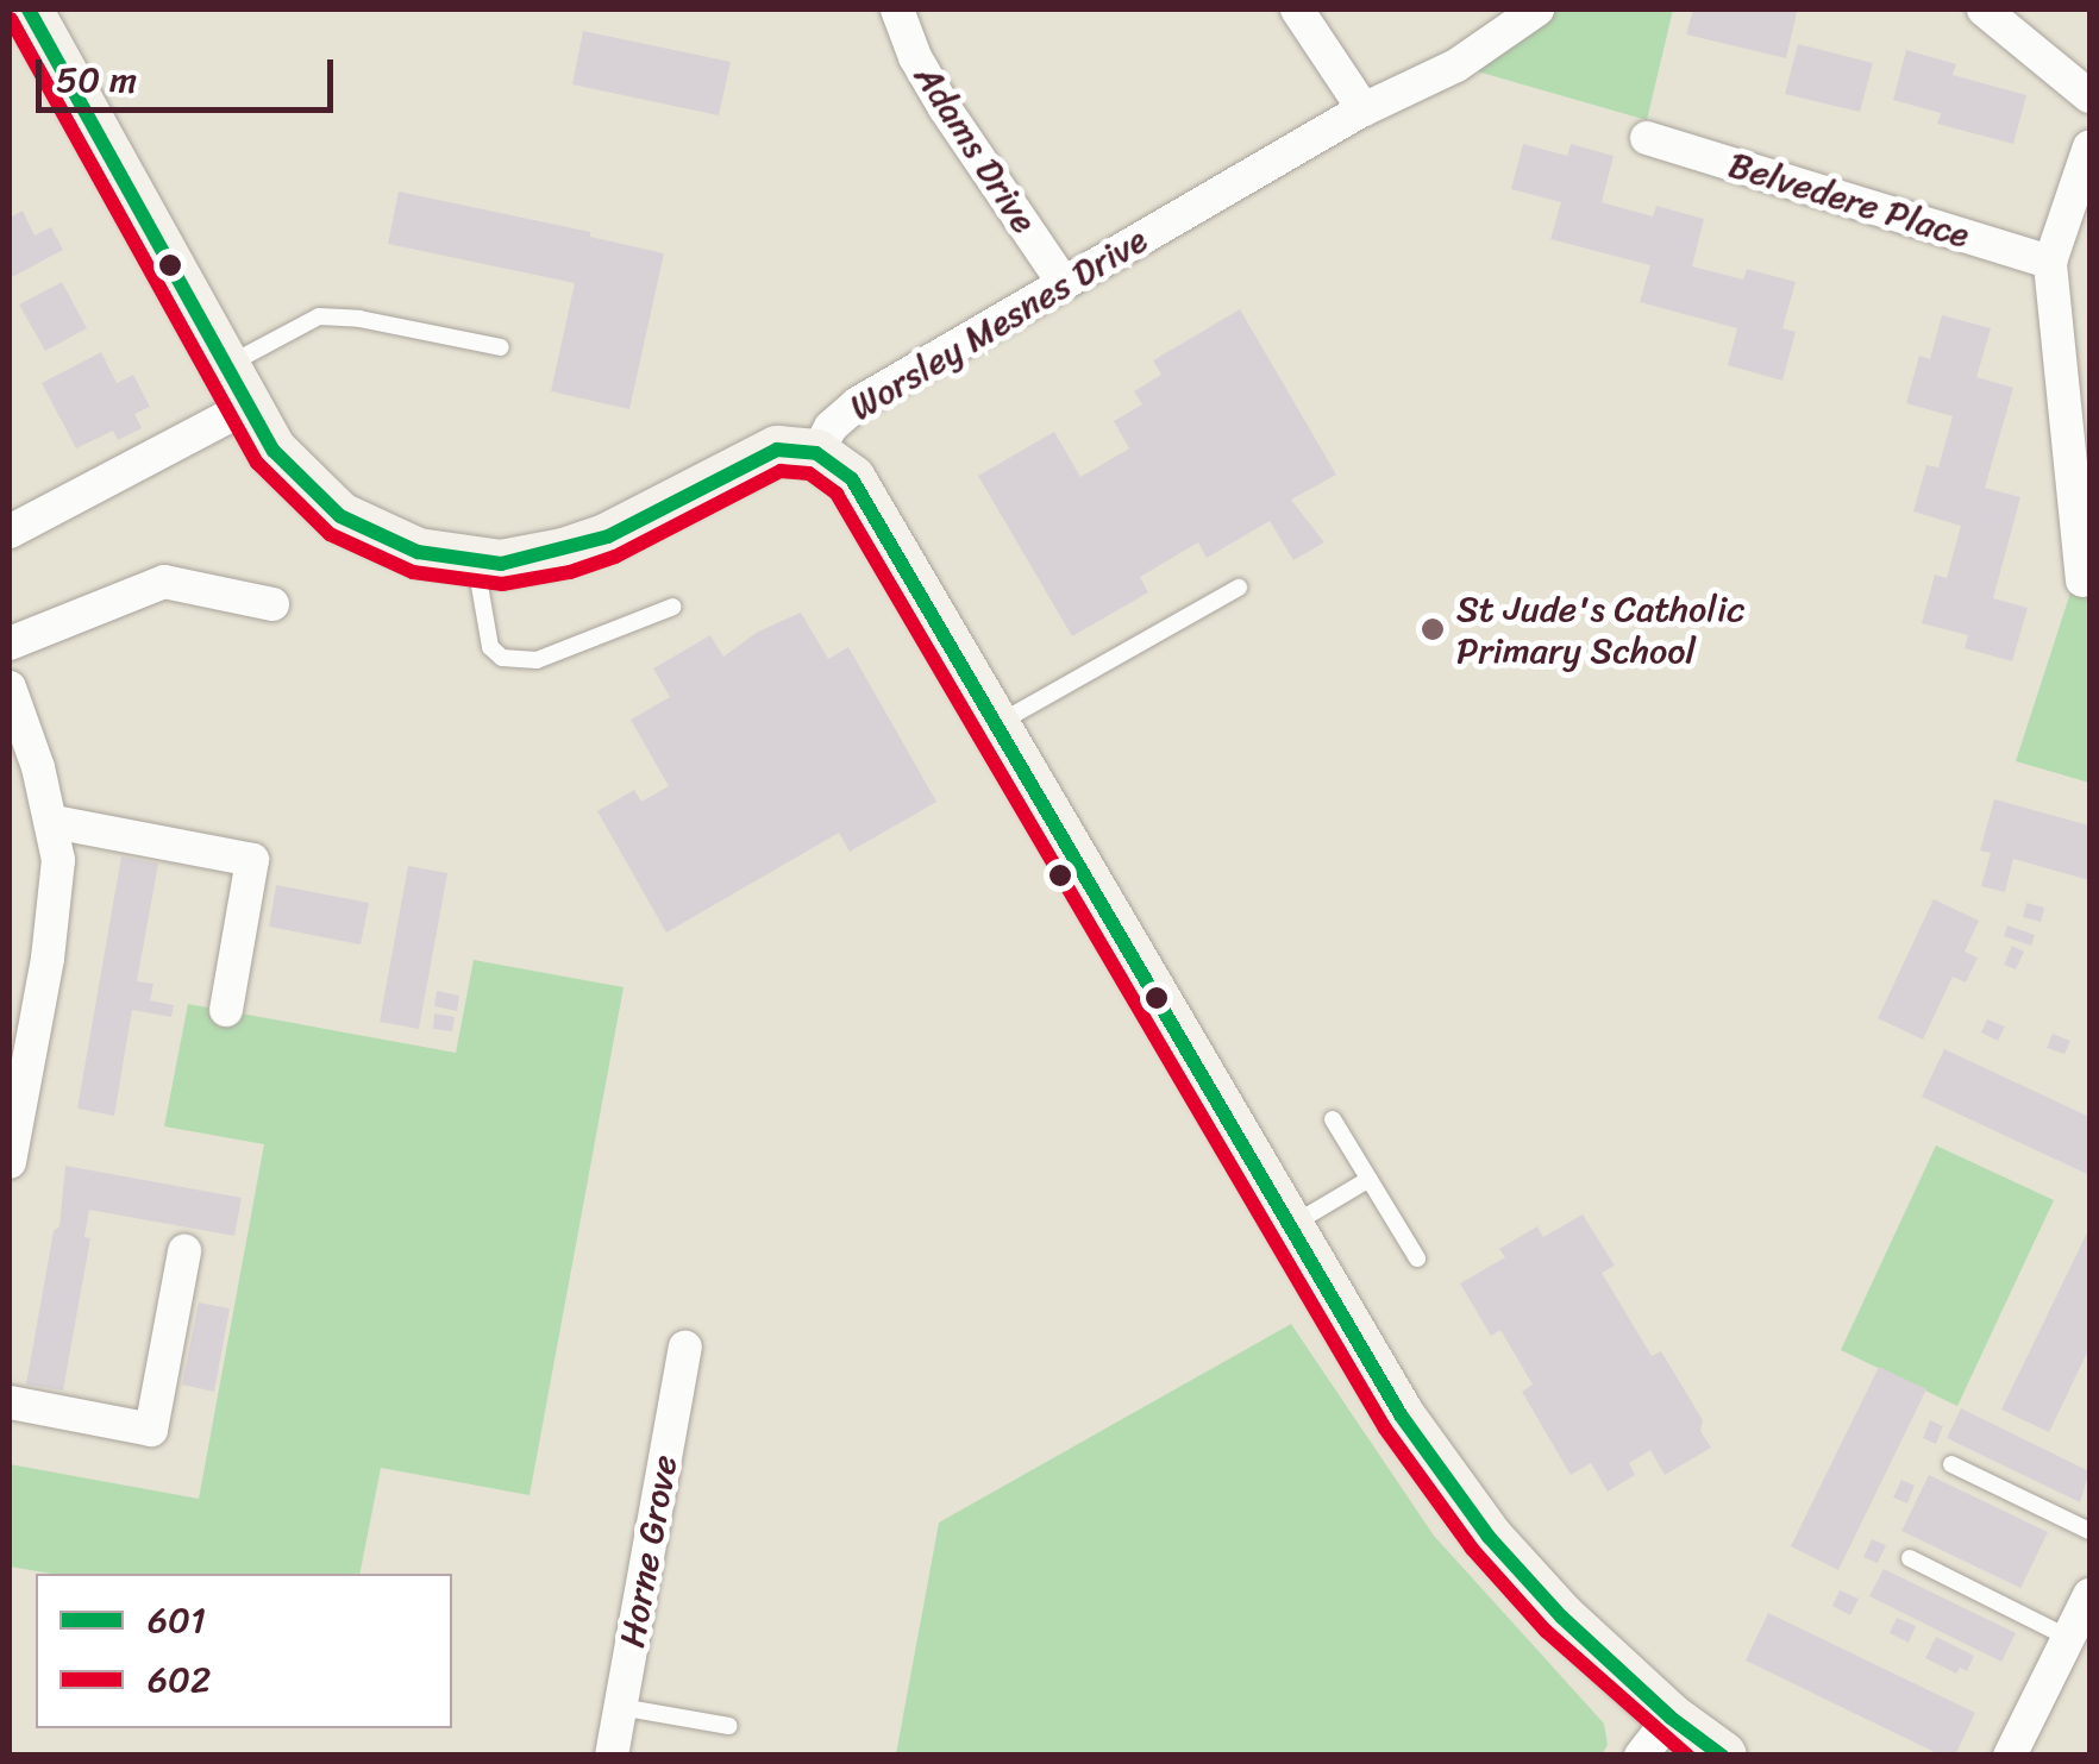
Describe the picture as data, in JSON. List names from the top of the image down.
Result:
{
  "streets": {
    "street": [
      "Adams Drive",
      "Belvedere Place",
      "Worsley Mesnes Drive",
      "Horne Grove"
    ]
  },
  "crossings": [
    ["Adams Drive", "Worsley Mesnes Drive"]
  ],
  "places": ["St Jude's Catholic Primary School"],
  "lines": ["transit line 601", "transit line 602"],
  "legend": ["601", "602"],
  "scale_bar": "50 m"
}
